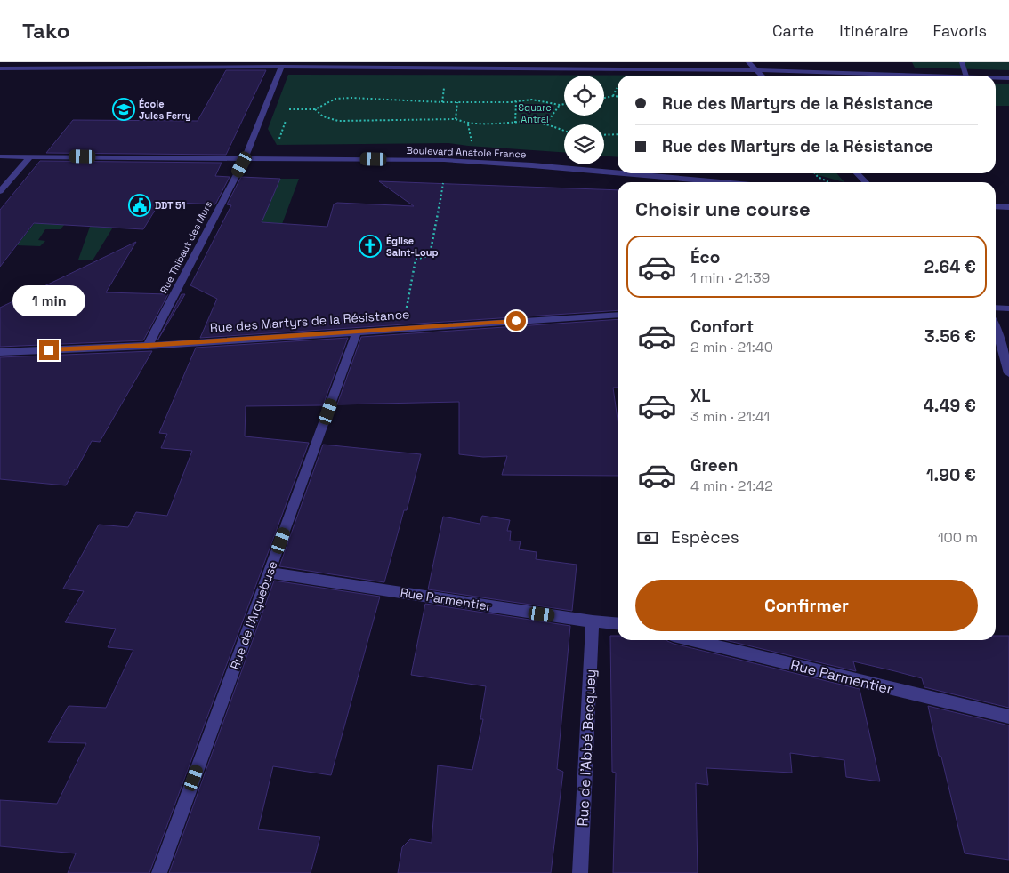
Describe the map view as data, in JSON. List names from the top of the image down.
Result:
{
  "streets": {
    "street": [
      "Boulevard Anatole France",
      "Rue Thibaut des Murs",
      "Rue des Martyrs de la Résistance",
      "Rue Parmentier",
      "Rue de l'Arquebuse",
      "Rue de l'Abbé Becquey"
    ]
  },
  "crossings": [
    ["Boulevard Anatole France", "Rue Thibaut des Murs"],
    ["Rue Thibaut des Murs", "Rue des Martyrs de la Résistance"],
    ["Rue des Martyrs de la Résistance", "Rue de l'Arquebuse"],
    ["Rue Parmentier", "Rue de l'Arquebuse"],
    ["Rue Parmentier", "Rue de l'Abbé Becquey"]
  ],
  "parks": ["Square Antral"],
  "places": {
    "school or university": ["École Jules Ferry"],
    "public building": ["DDT 51"],
    "church": ["Église Saint-Loup"]
  },
  "page": {
    "header": "Tako",
    "nav": ["Carte", "Itinéraire", "Favoris"],
    "banner": ["Rue des Martyrs de la Résistance", "Rue des Martyrs de la Résistance"],
    "heading": "Choisir une course",
    "list": [
      {
        "name": "Éco",
        "note": "1 min · 21:39",
        "value": "2.64 €"
      },
      {
        "name": "Confort",
        "note": "2 min · 21:40",
        "value": "3.56 €"
      },
      {
        "name": "XL",
        "note": "3 min · 21:41",
        "value": "4.49 €"
      },
      {
        "name": "Green",
        "note": "4 min · 21:42",
        "value": "1.90 €"
      }
    ],
    "bubble": "1 min",
    "pay": ["Espèces", "100 m"],
    "buttons": "Confirmer"
  }
}
